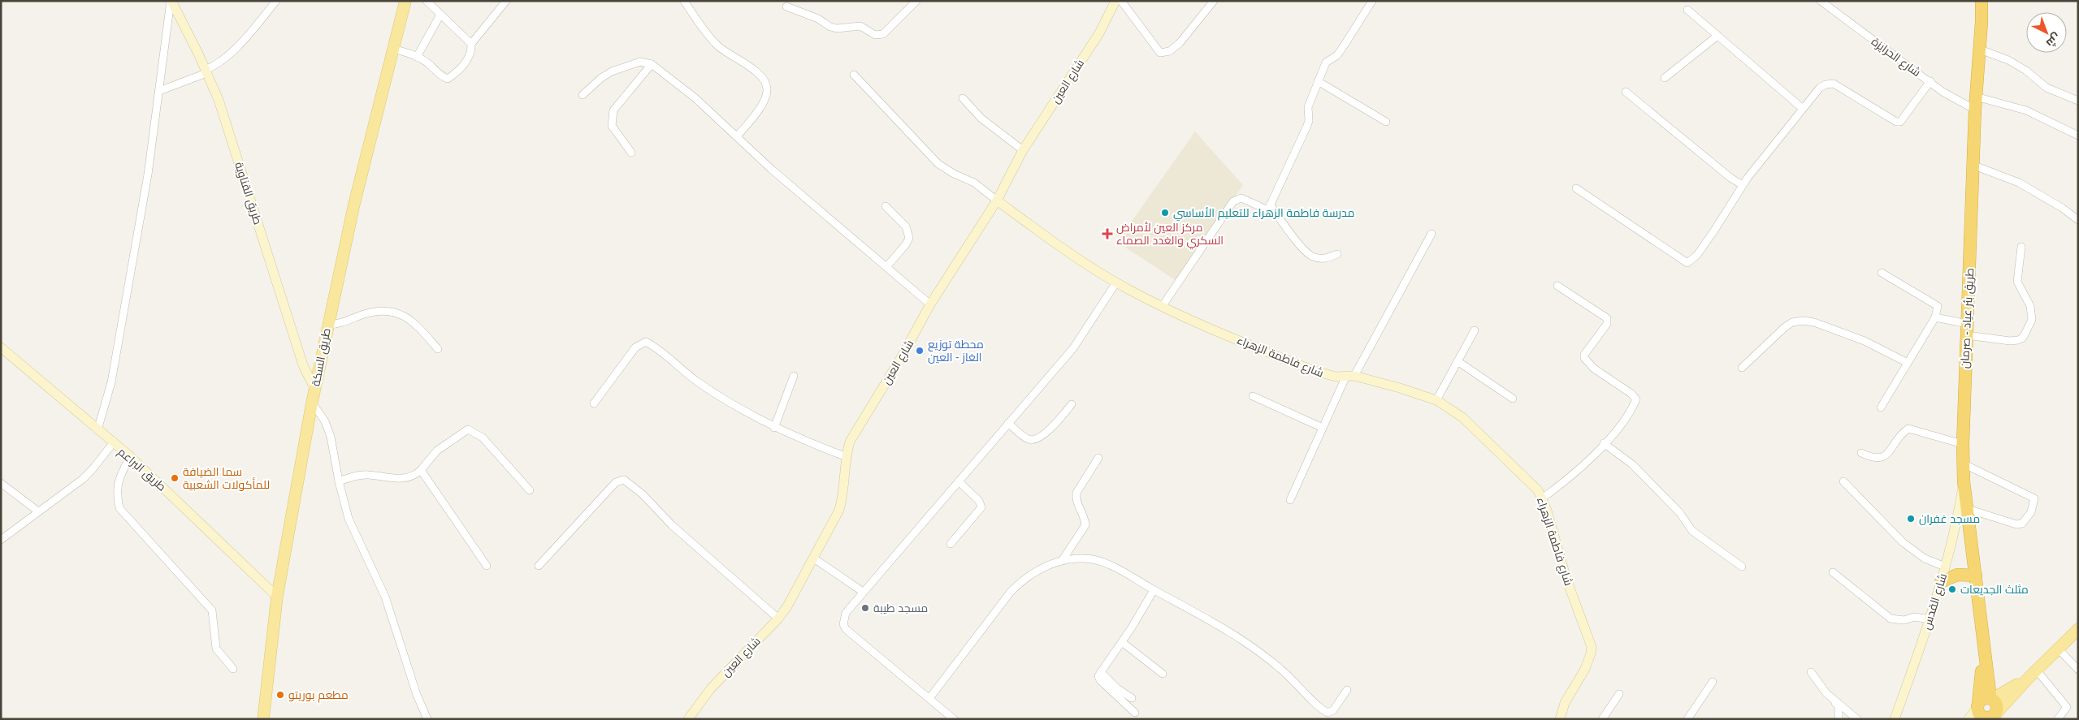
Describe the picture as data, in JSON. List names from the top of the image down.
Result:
{
  "streets": {
    "highway": ["طريق بئر عياد - صرمان"],
    "main road": ["طريق السكة"],
    "street": [
      "شارع الحرايزة",
      "شارع العين",
      "طريق القناوية",
      "شارع فاطمة الزهراء",
      "طريق البراعم",
      "شارع القدس"
    ]
  },
  "crossings": [
    ["شارع الحرايزة", "طريق بئر عياد - صرمان"],
    ["شارع العين", "شارع فاطمة الزهراء"],
    ["طريق القناوية", "طريق السكة"],
    ["طريق بئر عياد - صرمان", "شارع القدس"],
    ["طريق السكة", "طريق البراعم"]
  ],
  "places": {
    "other": [
      "مدرسة فاطمة الزهراء للتعليم الأساسي",
      "محطة توزيع الغاز - العين",
      "سما الضيافة للمأكولات الشعبية",
      "مسجد غفران",
      "مثلث الجديعات",
      "مسجد طيبة",
      "مطعم بوريتو"
    ],
    "health": ["مركز العين لأمراض السكري والغدد الصماء"]
  },
  "north": "bottom right"
}
